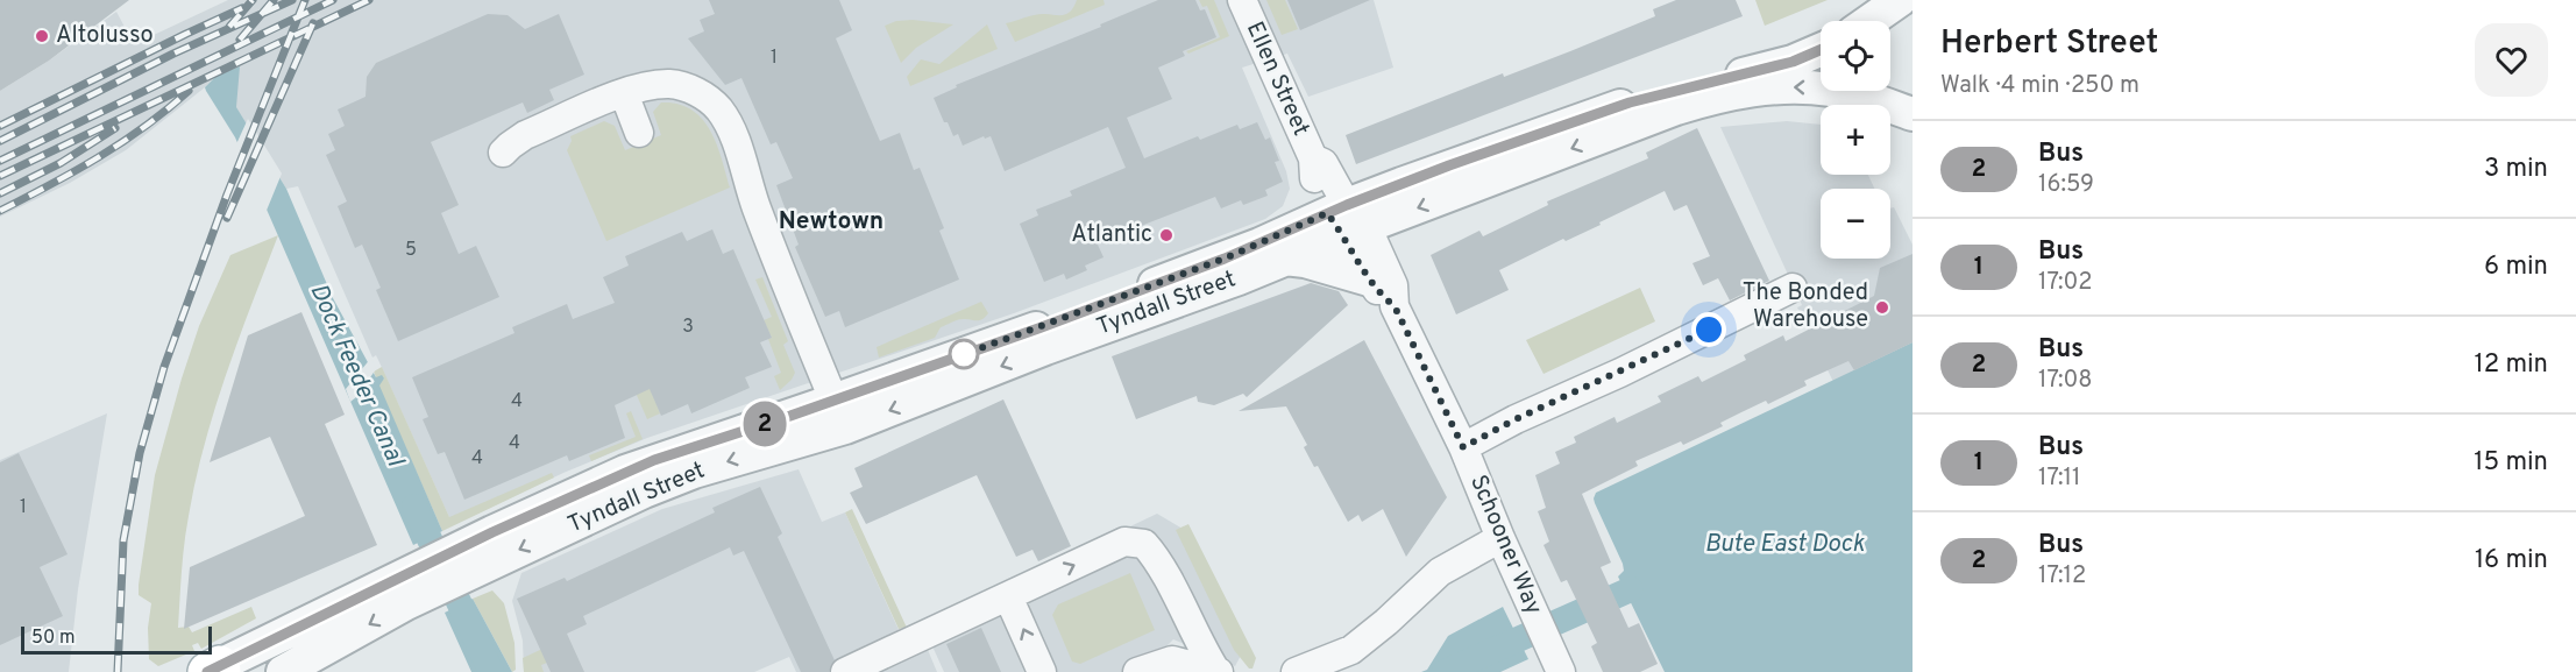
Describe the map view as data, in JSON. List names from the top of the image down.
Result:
{
  "streets": {
    "street": ["Ellen Street", "Tyndall Street", "Schooner Way"]
  },
  "crossings": [
    ["Ellen Street", "Tyndall Street"],
    ["Ellen Street", "Schooner Way"],
    ["Tyndall Street", "Schooner Way"]
  ],
  "districts": ["Newtown"],
  "water": ["Dock Feeder Canal", "Bute East Dock"],
  "places": ["Altolusso", "Atlantic", "The Bonded Warehouse"],
  "lines": ["bus line 2"],
  "house_numbers": [
    "1",
    "5",
    "3",
    "4",
    "4",
    "4",
    "1"
  ],
  "scale_bar": "50 m",
  "page": {
    "on_map": "2",
    "heading": ["Herbert Street", "Walk · 4 min · 250 m"],
    "map_buttons": ["+", "−"],
    "list": [
      {
        "mark": "2",
        "name": "Bus",
        "note": "16:59",
        "value": "3 min"
      },
      {
        "mark": "1",
        "name": "Bus",
        "note": "17:02",
        "value": "6 min"
      },
      {
        "mark": "2",
        "name": "Bus",
        "note": "17:08",
        "value": "12 min"
      },
      {
        "mark": "1",
        "name": "Bus",
        "note": "17:11",
        "value": "15 min"
      },
      {
        "mark": "2",
        "name": "Bus",
        "note": "17:12",
        "value": "16 min"
      }
    ],
    "scale": "50 m"
  }
}
